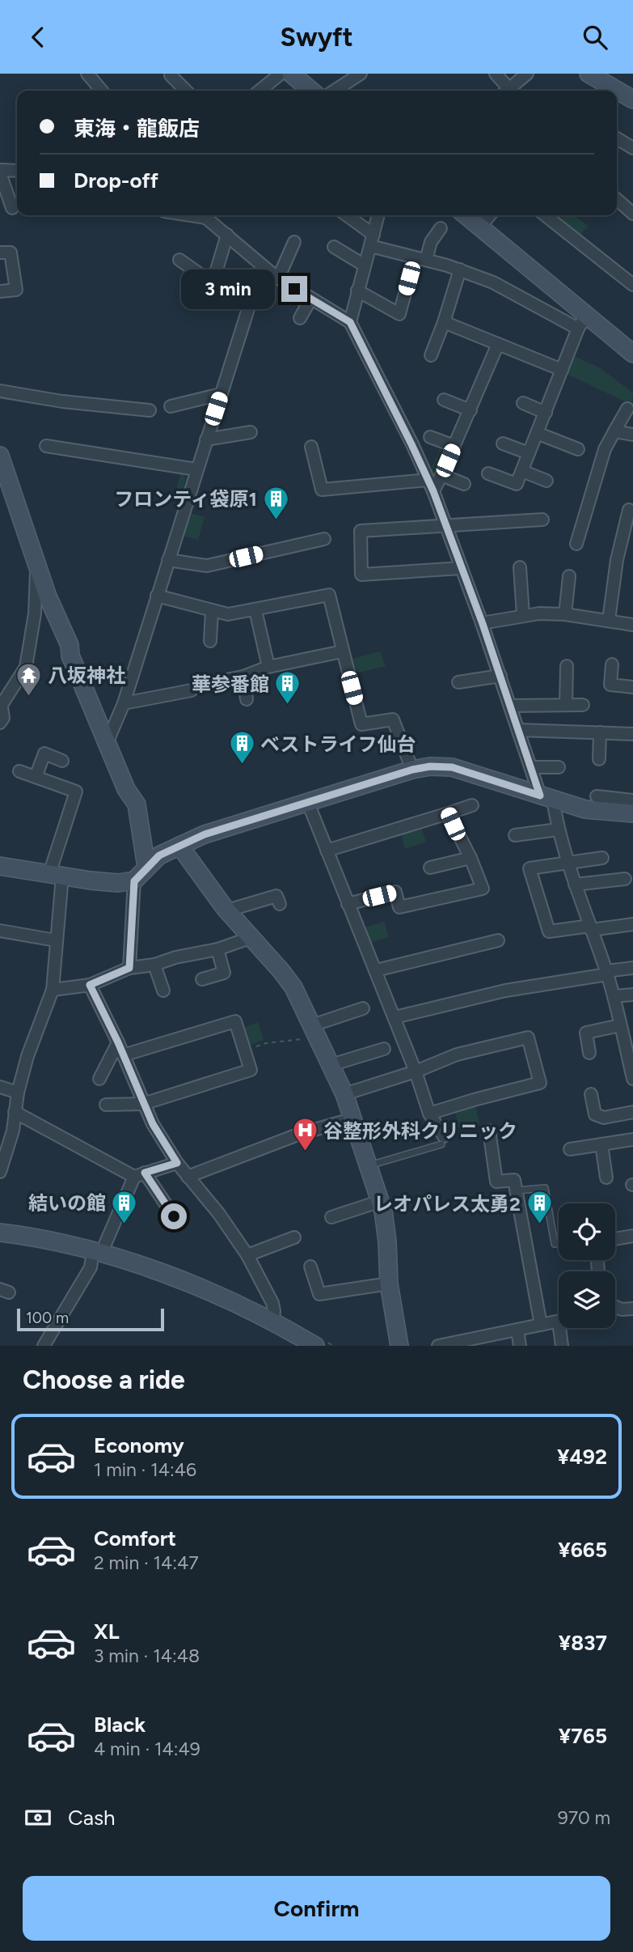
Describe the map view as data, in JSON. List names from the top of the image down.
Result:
{
  "places": {
    "building": [
      "フロンティ袋原1",
      "華参番館",
      "ベストライフ仙台",
      "結いの館",
      "レオパレス太勇2"
    ],
    "temple": ["八坂神社"],
    "hospital": ["谷整形外科クリニック"]
  },
  "scale_bar": "100 m",
  "page": {
    "header": "Swyft",
    "banner": ["東海・龍飯店", "Drop-off"],
    "bubble": "3 min",
    "scale": "100 m",
    "heading": "Choose a ride",
    "list": [
      {
        "name": "Economy",
        "note": "1 min · 14:46",
        "value": "¥492"
      },
      {
        "name": "Comfort",
        "note": "2 min · 14:47",
        "value": "¥665"
      },
      {
        "name": "XL",
        "note": "3 min · 14:48",
        "value": "¥837"
      },
      {
        "name": "Black",
        "note": "4 min · 14:49",
        "value": "¥765"
      }
    ],
    "pay": ["Cash", "970 m"],
    "buttons": "Confirm"
  }
}
